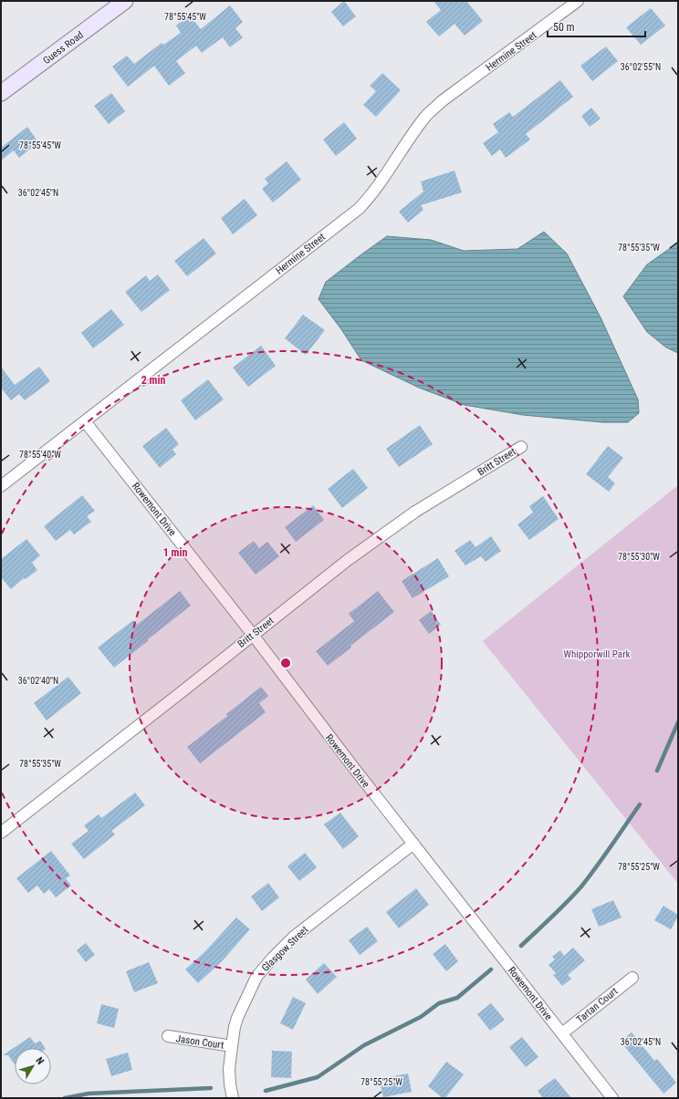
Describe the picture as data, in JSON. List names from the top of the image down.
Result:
{
  "streets": {
    "main road": ["Guess Road"],
    "street": [
      "Hermine Street",
      "Britt Street",
      "Rowemont Drive",
      "Glasgow Street",
      "Tartan Court",
      "Jason Court"
    ]
  },
  "crossings": [
    ["Hermine Street", "Rowemont Drive"],
    ["Britt Street", "Rowemont Drive"],
    ["Rowemont Drive", "Glasgow Street"],
    ["Rowemont Drive", "Tartan Court"],
    ["Glasgow Street", "Jason Court"]
  ],
  "parks": ["Whipporwill Park"],
  "scale_bar": "50 m",
  "north": "top right",
  "coordinates": [
    "78°55'45\"W",
    "36°02'55\"N",
    "36°02'45\"N",
    "78°55'35\"W",
    "78°55'40\"W",
    "78°55'30\"W",
    "36°02'40\"N",
    "78°55'25\"W"
  ],
  "rings": ["2 min", "1 min"]
}
